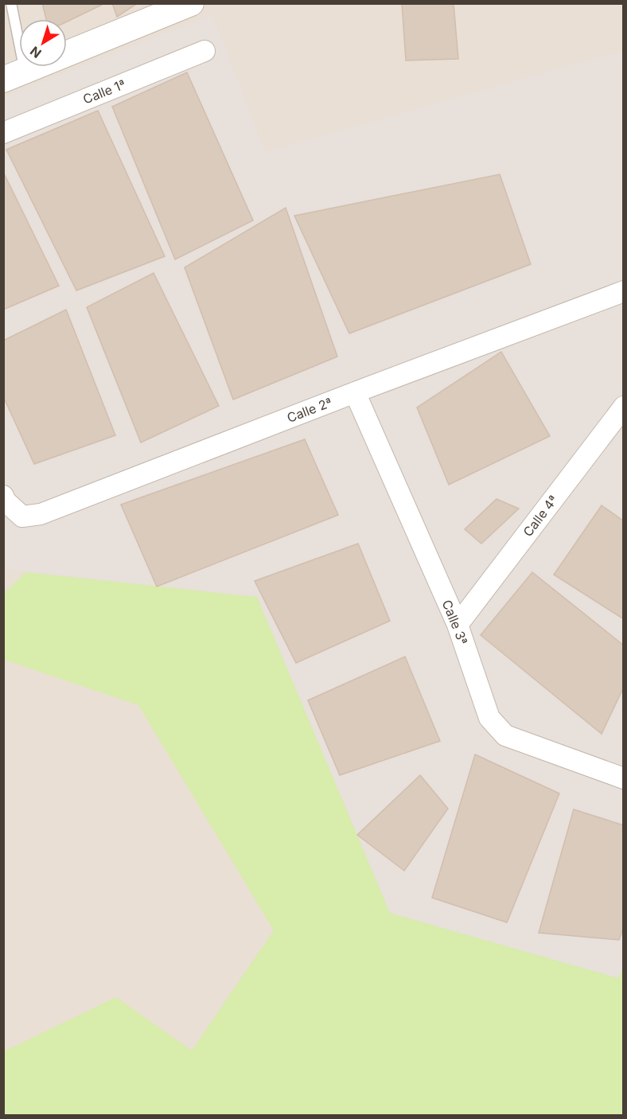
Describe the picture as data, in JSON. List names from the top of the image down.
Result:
{
  "streets": {
    "street": [
      "Calle 1ª",
      "Calle 2ª",
      "Calle 4ª",
      "Calle 3ª"
    ]
  },
  "crossings": [
    ["Calle 2ª", "Calle 3ª"],
    ["Calle 4ª", "Calle 3ª"]
  ],
  "north": "bottom left"
}
